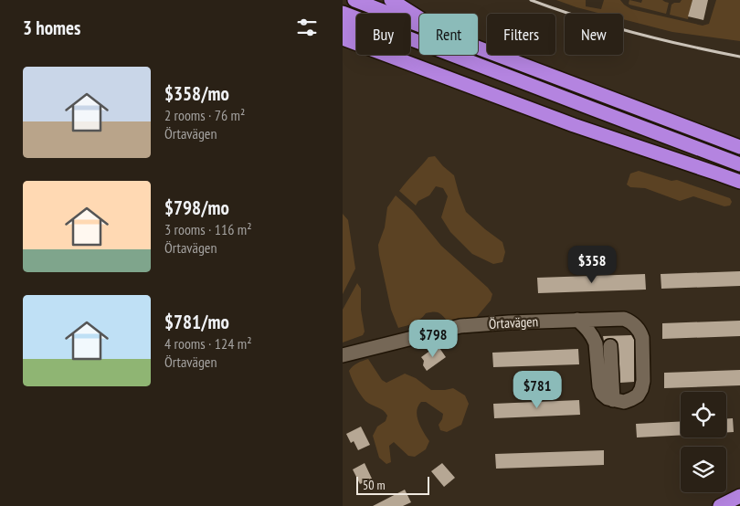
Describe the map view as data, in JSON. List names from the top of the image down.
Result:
{
  "streets": {
    "street": ["Örtavägen"]
  },
  "scale_bar": "50 m",
  "page": {
    "heading": "3 homes",
    "chip": [
      "Buy",
      "Rent",
      "Filters",
      "New"
    ],
    "list": [
      {
        "name": "$358/mo",
        "note": "2 rooms · 76 m² · Örtavägen"
      },
      {
        "name": "$798/mo",
        "note": "3 rooms · 116 m² · Örtavägen"
      },
      {
        "name": "$781/mo",
        "note": "4 rooms · 124 m² · Örtavägen"
      }
    ],
    "price": ["$358", "$798", "$781"],
    "scale": "50 m"
  }
}
